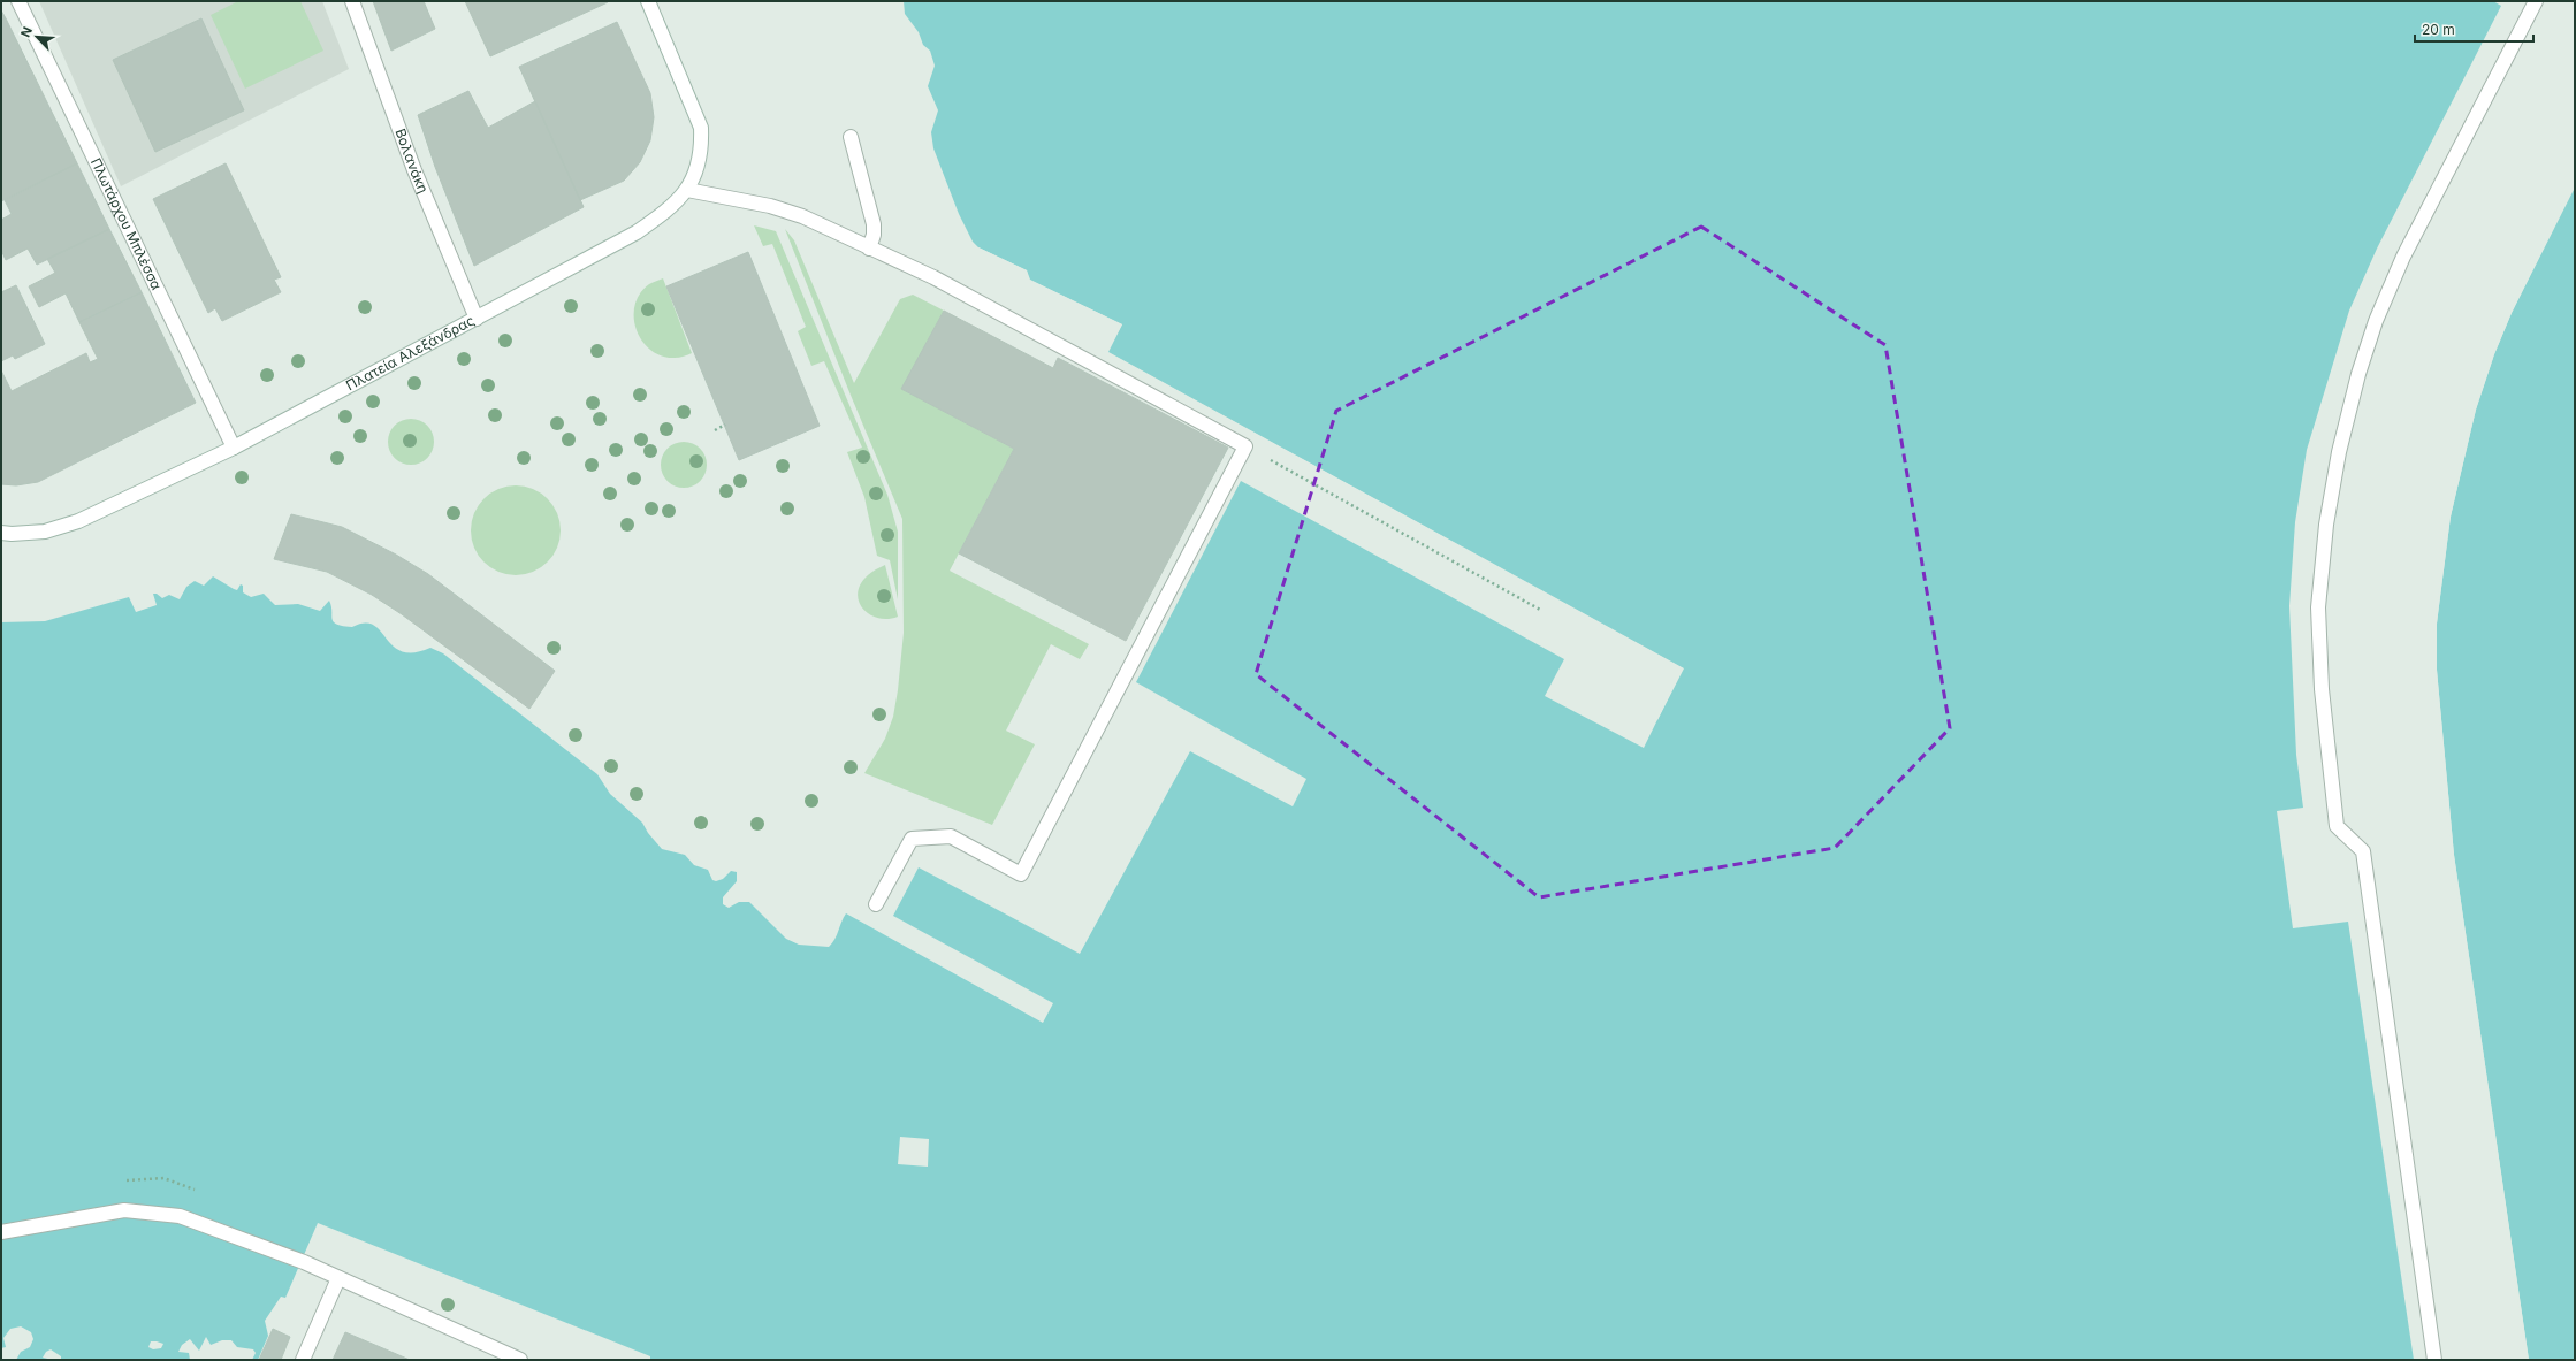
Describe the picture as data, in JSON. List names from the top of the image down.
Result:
{
  "streets": {
    "street": ["Βολανάκη", "Πλωτάρχου Μπλέσσα", "Πλατεία Αλεξάνδρας"]
  },
  "crossings": [
    ["Βολανάκη", "Πλατεία Αλεξάνδρας"],
    ["Πλωτάρχου Μπλέσσα", "Πλατεία Αλεξάνδρας"]
  ],
  "scale_bar": "20 m",
  "north": "top left"
}
